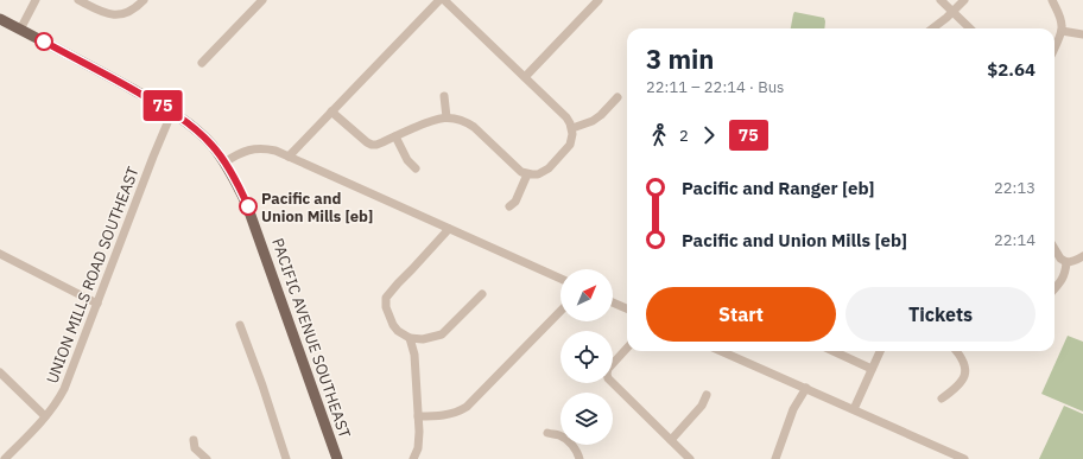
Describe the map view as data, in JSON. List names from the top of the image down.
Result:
{
  "streets": {
    "main road": ["PACIFIC AVENUE SOUTHEAST"],
    "street": ["UNION MILLS ROAD SOUTHEAST"]
  },
  "crossings": [
    ["UNION MILLS ROAD SOUTHEAST", "PACIFIC AVENUE SOUTHEAST"]
  ],
  "places": ["Pacific and Union Mills [eb]"],
  "lines": ["bus line 75"],
  "north": "top right",
  "page": {
    "on_map": "75",
    "heading": ["3 min", "22:11 – 22:14 · Bus", "$2.64"],
    "legs": ["2", "75"],
    "list": [
      {
        "name": "Pacific and Ranger [eb]",
        "value": "22:13"
      },
      {
        "name": "Pacific and Union Mills [eb]",
        "value": "22:14"
      }
    ],
    "buttons": ["Start", "Tickets"]
  }
}
